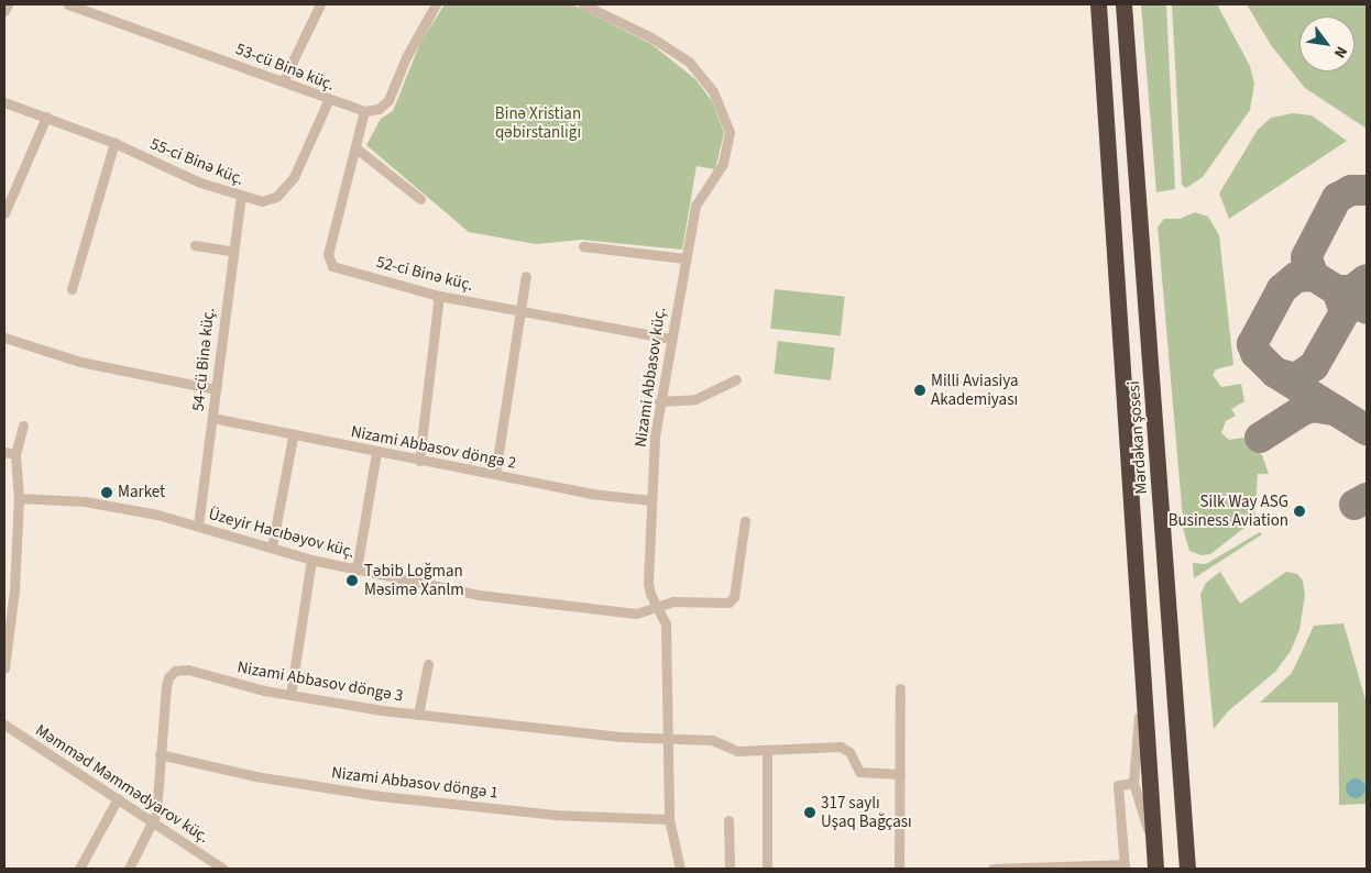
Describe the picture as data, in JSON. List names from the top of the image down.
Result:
{
  "streets": {
    "highway": ["Mərdəkan şosesi"],
    "street": [
      "53-cü Binə küç.",
      "55-ci Binə küç.",
      "52-ci Binə küç.",
      "54-cü Binə küç.",
      "Nizami Abbasov küç.",
      "Nizami Abbasov döngə 2",
      "Üzeyir Hacıbəyov küç.",
      "Nizami Abbasov döngə 3",
      "Nizami Abbasov döngə 1",
      "Məmməd Məmmədyarov küç."
    ]
  },
  "crossings": [
    ["53-cü Binə küç.", "55-ci Binə küç."],
    ["53-cü Binə küç.", "52-ci Binə küç."],
    ["55-ci Binə küç.", "54-cü Binə küç."],
    ["52-ci Binə küç.", "Nizami Abbasov küç."],
    ["54-cü Binə küç.", "Nizami Abbasov döngə 2"],
    ["54-cü Binə küç.", "Üzeyir Hacıbəyov küç."],
    ["Nizami Abbasov küç.", "Nizami Abbasov döngə 2"],
    ["Nizami Abbasov küç.", "Üzeyir Hacıbəyov küç."],
    ["Nizami Abbasov küç.", "Nizami Abbasov döngə 3"],
    ["Nizami Abbasov küç.", "Nizami Abbasov döngə 1"],
    ["Nizami Abbasov döngə 3", "Nizami Abbasov döngə 1"],
    ["Nizami Abbasov döngə 3", "Məmməd Məmmədyarov küç."]
  ],
  "parks": ["Binə Xristian qəbirstanlığı"],
  "places": [
    "Milli Aviasiya Akademiyası",
    "Market",
    "Silk Way ASG Business Aviation",
    "Təbib Loğman Məsimə Xanlm",
    "317 saylı Uşaq Bağçası"
  ],
  "north": "bottom right"
}
